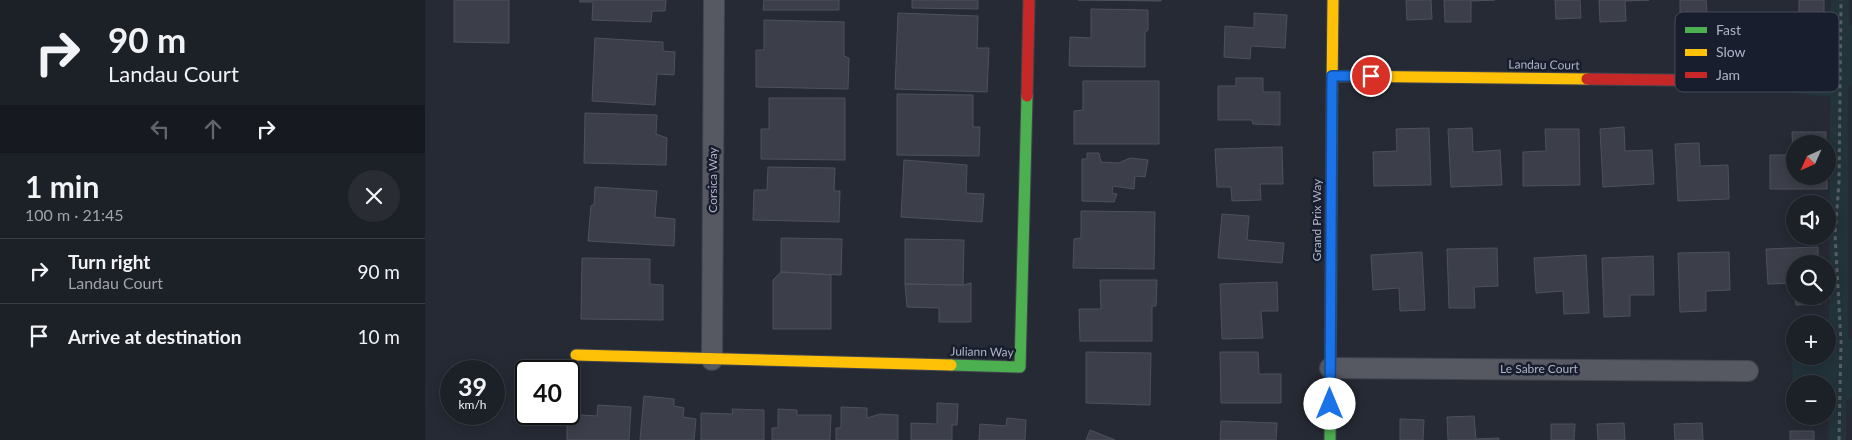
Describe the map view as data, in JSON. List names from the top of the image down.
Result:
{
  "streets": {
    "street": [
      "Landau Court",
      "Corsica Way",
      "Grand Prix Way",
      "Juliann Way",
      "Le Sabre Court"
    ]
  },
  "crossings": [
    ["Landau Court", "Grand Prix Way"],
    ["Corsica Way", "Juliann Way"],
    ["Grand Prix Way", "Le Sabre Court"]
  ],
  "legend": ["Fast", "Slow", "Jam"],
  "north": "bottom left",
  "page": {
    "turn": ["90 m", "Landau Court"],
    "map_buttons": ["+", "−"],
    "heading": ["1 min", "100 m · 21:45"],
    "list": [
      {
        "name": "Turn right",
        "note": "Landau Court",
        "value": "90 m"
      },
      {
        "name": "Arrive at destination",
        "value": "10 m"
      }
    ],
    "speed": "39 km/h",
    "limit": "40"
  }
}
